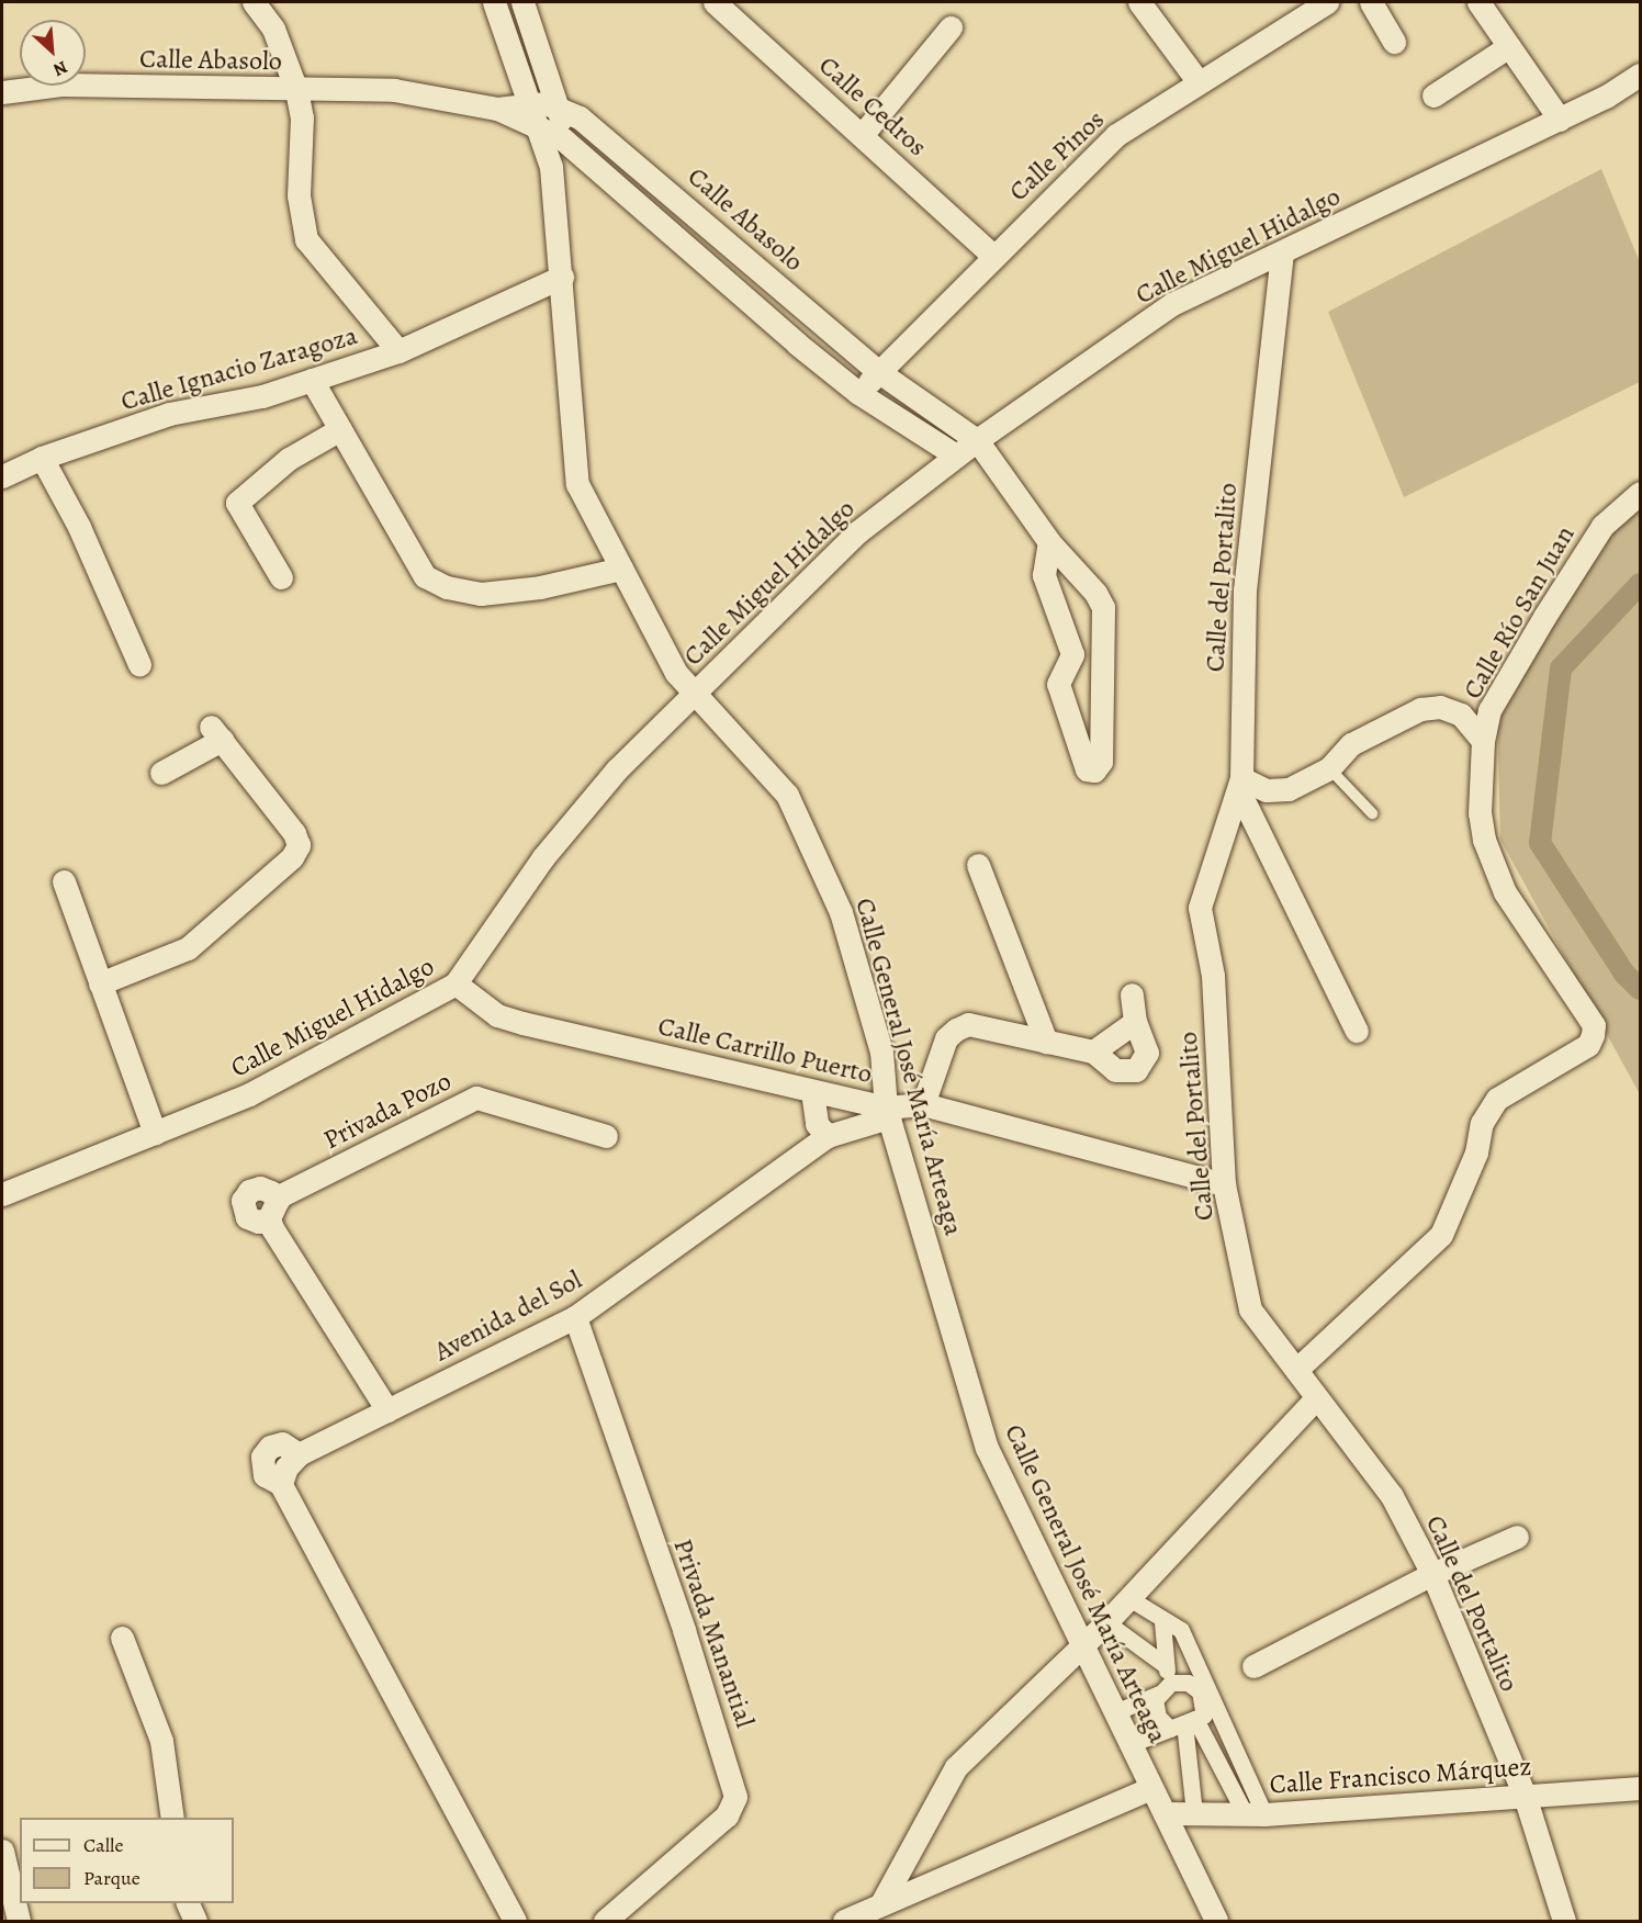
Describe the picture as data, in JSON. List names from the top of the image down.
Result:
{
  "streets": {
    "street": [
      "Calle Abasolo",
      "Calle Cedros",
      "Calle Pinos",
      "Calle Miguel Hidalgo",
      "Calle Ignacio Zaragoza",
      "Calle del Portalito",
      "Calle Río San Juan",
      "Calle Carrillo Puerto",
      "Calle General José María Arteaga",
      "Privada Pozo",
      "Avenida del Sol",
      "Privada Manantial",
      "Calle Francisco Márquez"
    ]
  },
  "crossings": [
    ["Calle Abasolo", "Calle Pinos"],
    ["Calle Abasolo", "Calle Miguel Hidalgo"],
    ["Calle Abasolo", "Calle General José María Arteaga"],
    ["Calle Cedros", "Calle Pinos"],
    ["Calle Miguel Hidalgo", "Calle del Portalito"],
    ["Calle Miguel Hidalgo", "Calle Carrillo Puerto"],
    ["Calle Miguel Hidalgo", "Calle General José María Arteaga"],
    ["Calle Ignacio Zaragoza", "Calle General José María Arteaga"],
    ["Calle del Portalito", "Calle Río San Juan"],
    ["Calle del Portalito", "Calle Carrillo Puerto"],
    ["Calle del Portalito", "Calle Francisco Márquez"],
    ["Calle Carrillo Puerto", "Calle General José María Arteaga"],
    ["Calle Carrillo Puerto", "Avenida del Sol"],
    ["Calle General José María Arteaga", "Avenida del Sol"],
    ["Calle General José María Arteaga", "Calle Francisco Márquez"],
    ["Privada Pozo", "Avenida del Sol"],
    ["Avenida del Sol", "Privada Manantial"]
  ],
  "legend": ["Calle", "Parque"],
  "north": "bottom right"
}
